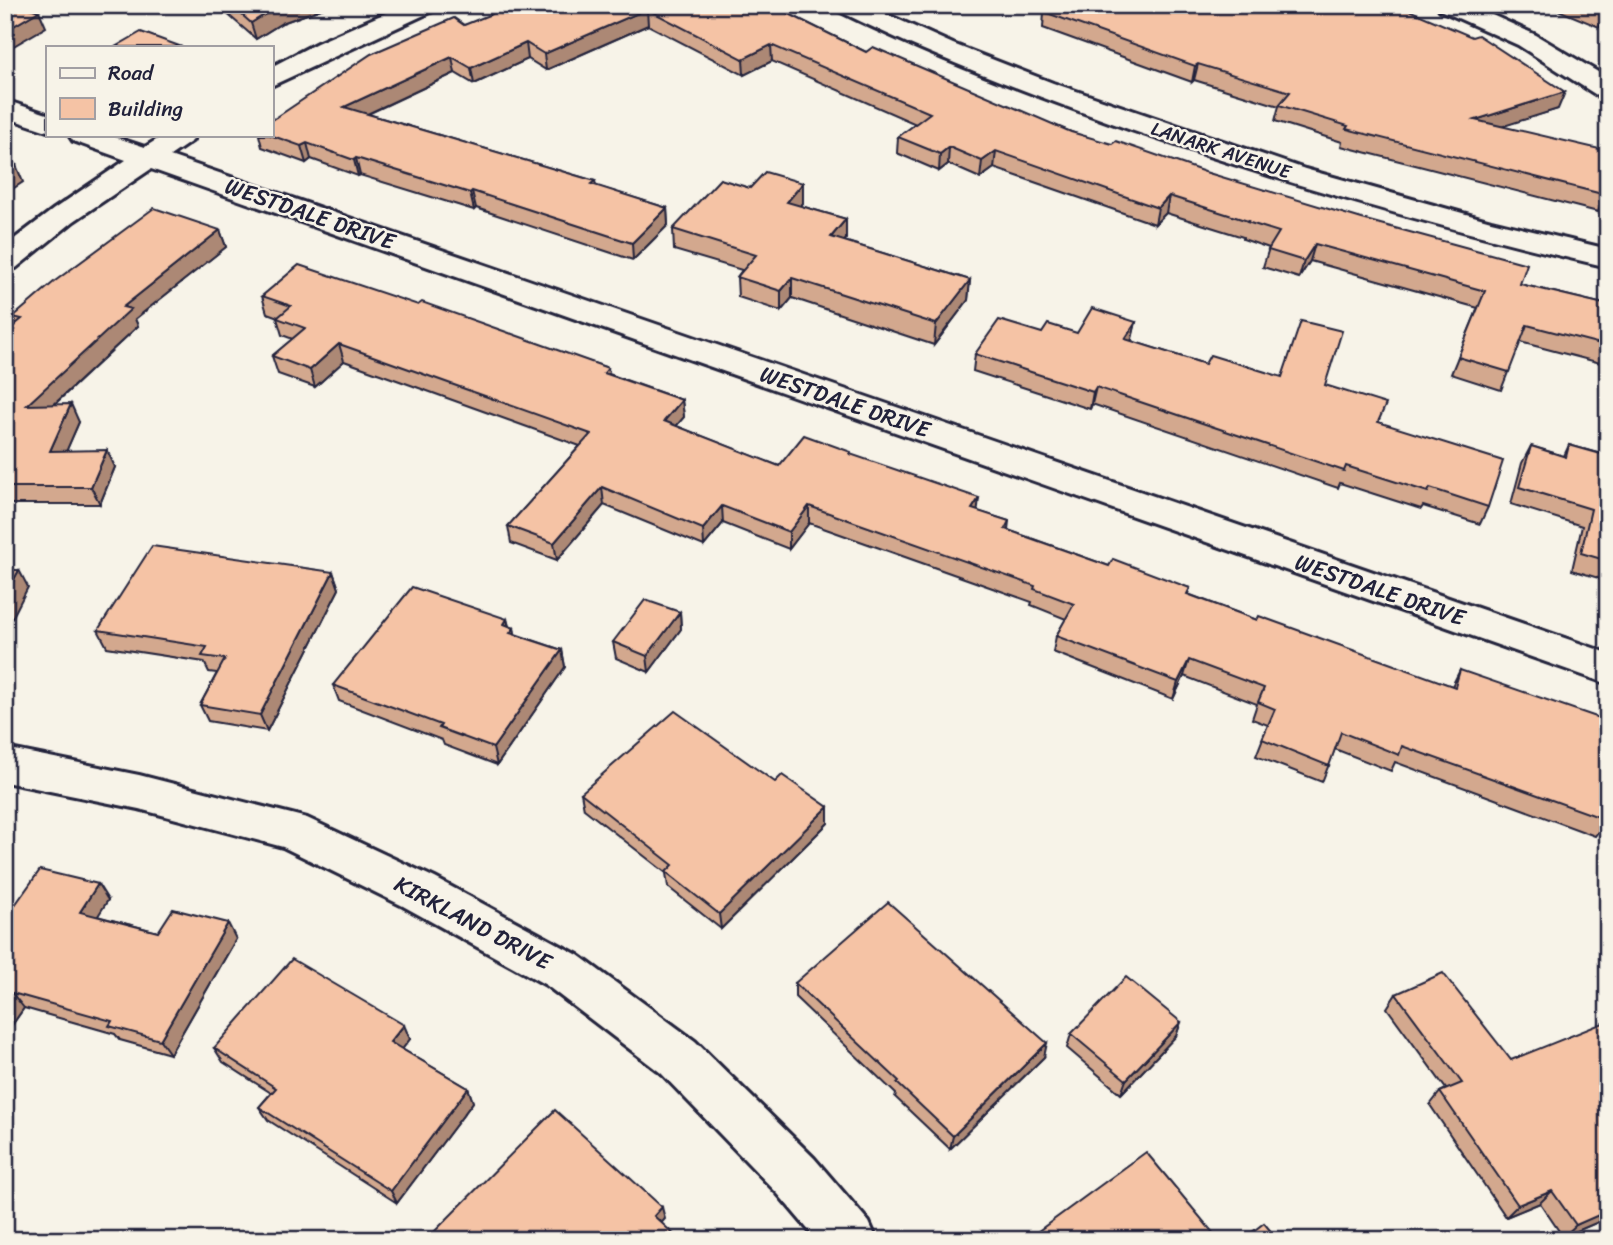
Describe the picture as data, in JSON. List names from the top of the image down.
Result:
{
  "streets": {
    "street": ["LANARK AVENUE", "WESTDALE DRIVE", "KIRKLAND DRIVE"]
  },
  "legend": ["Road", "Building"]
}
